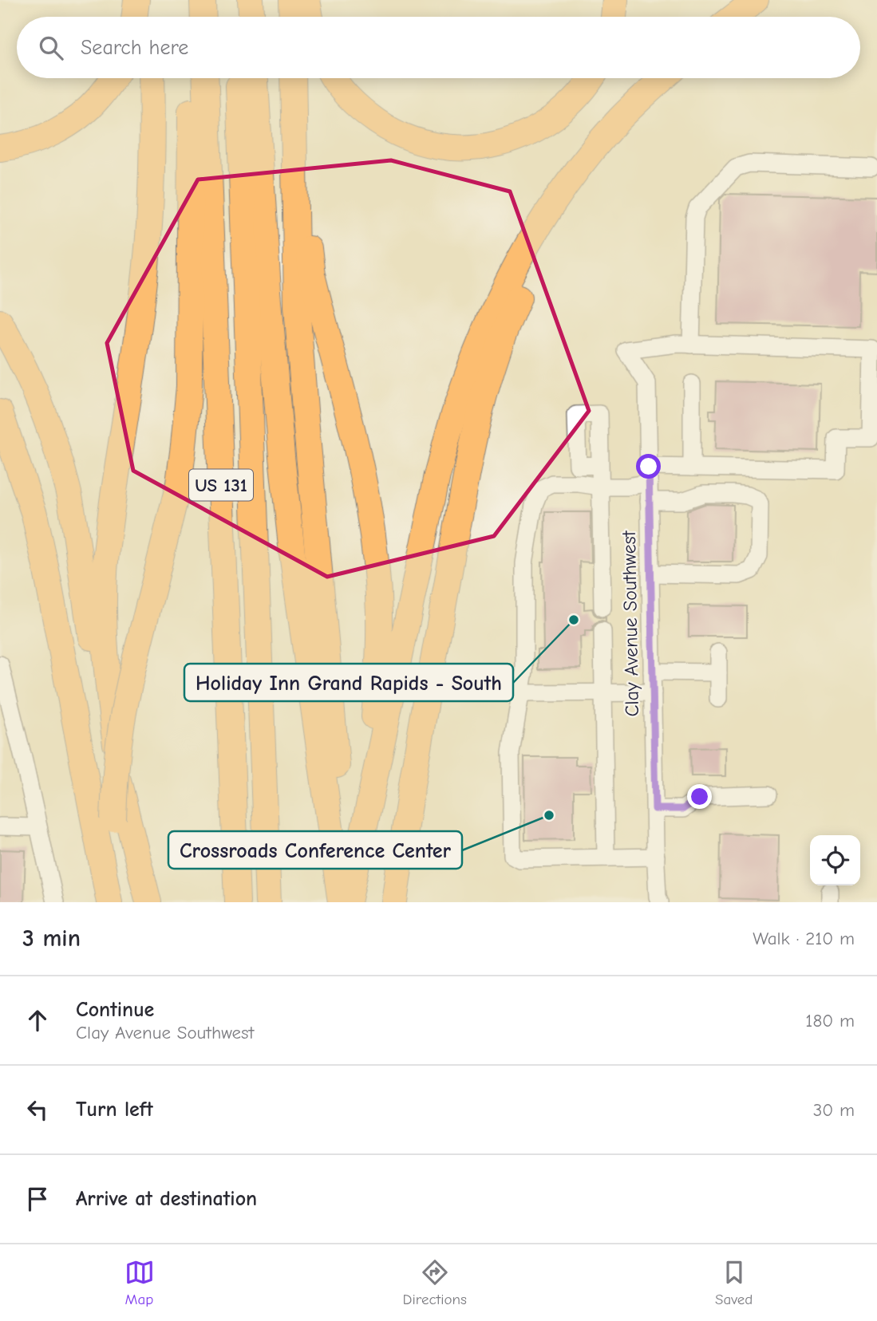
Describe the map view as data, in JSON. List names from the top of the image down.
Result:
{
  "streets": {
    "highway": ["US 131"],
    "street": ["Clay Avenue Southwest"]
  },
  "places": ["Holiday Inn Grand Rapids - South", "Crossroads Conference Center"],
  "page": {
    "search": "Search here",
    "heading": ["3 min", "Walk · 210 m"],
    "list": [
      ["Continue", "Clay Avenue Southwest", "180 m"],
      ["Turn left", "30 m"],
      "Arrive at destination"
    ],
    "nav": ["Map", "Directions", "Saved"]
  }
}
